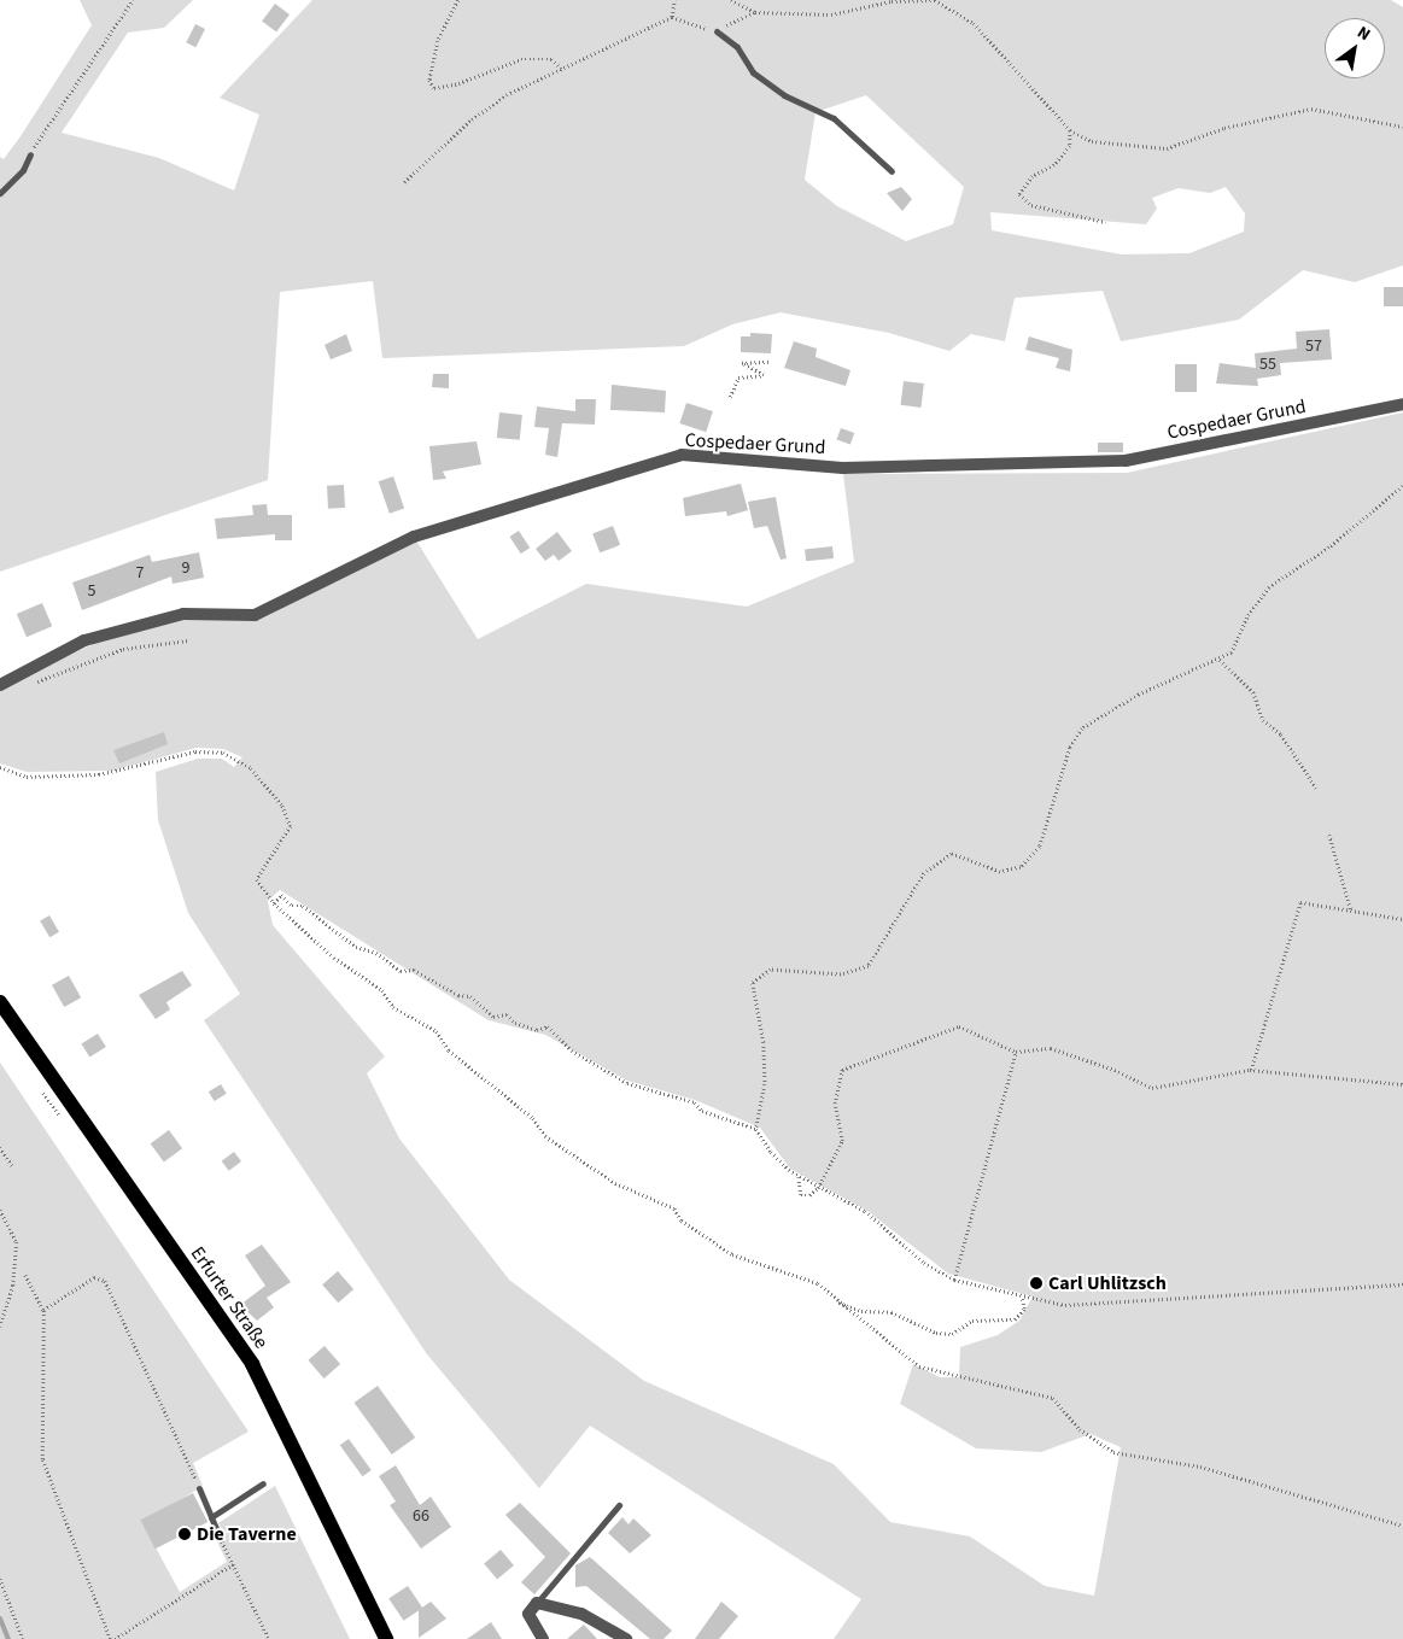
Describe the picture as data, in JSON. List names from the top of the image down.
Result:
{
  "streets": {
    "main road": ["Erfurter Straße"],
    "street": ["Cospedaer Grund"]
  },
  "places": ["Carl Uhlitzsch", "Die Taverne"],
  "house_numbers": [
    "57",
    "55",
    "9",
    "7",
    "5",
    "66"
  ],
  "north": "top right"
}
